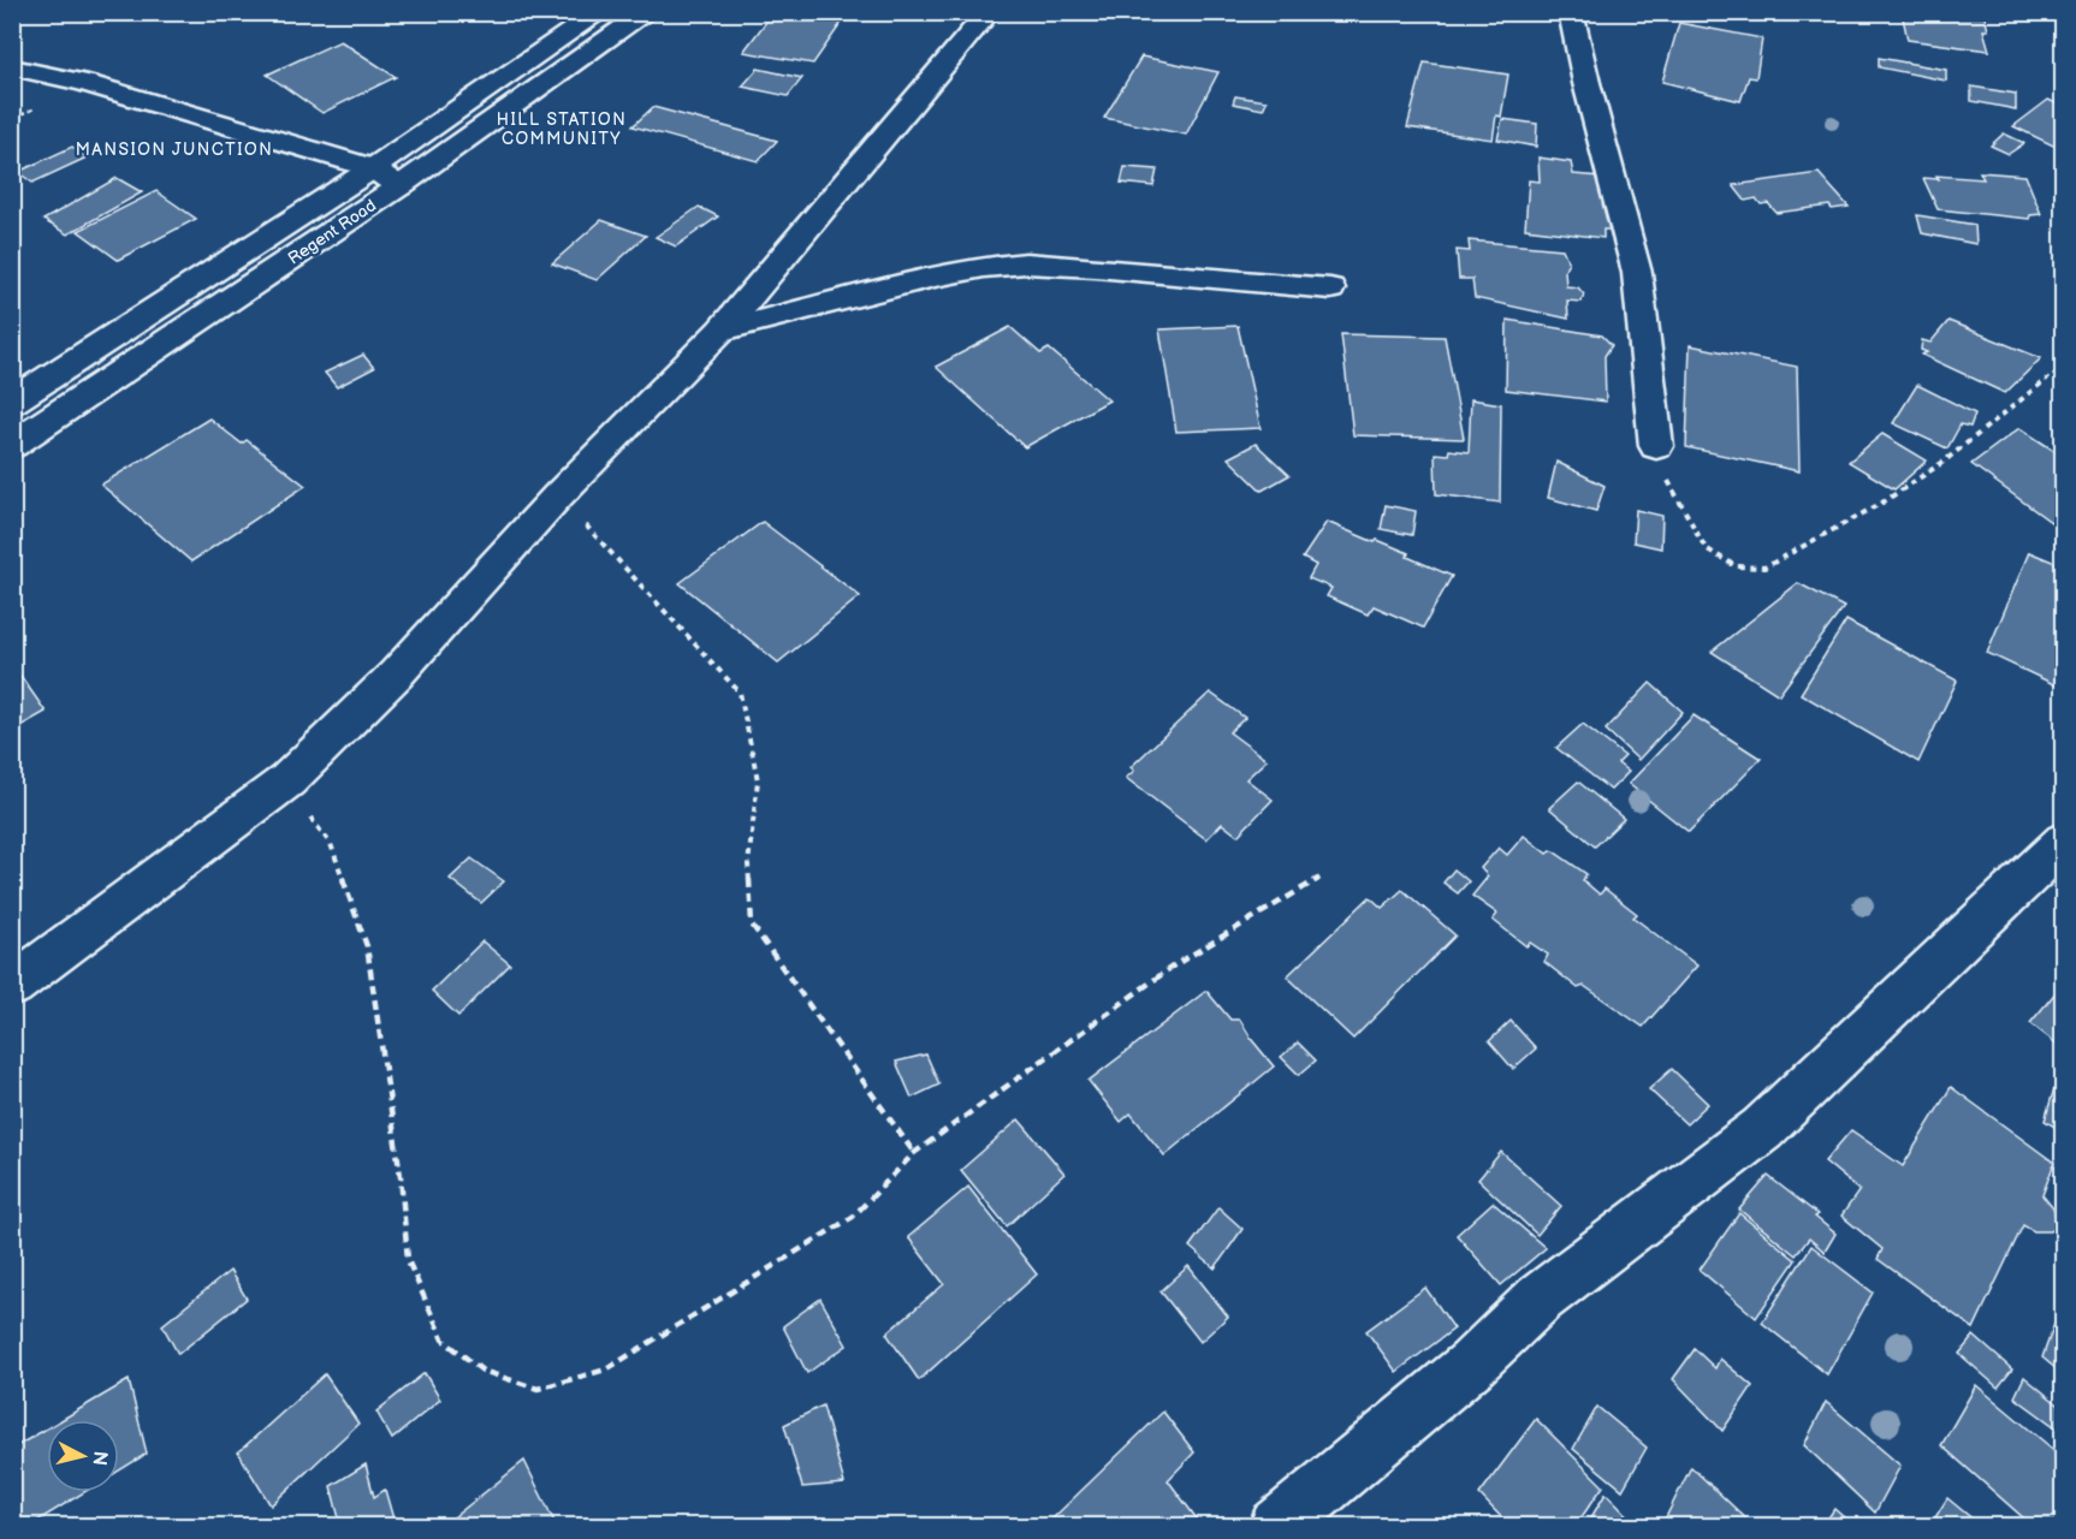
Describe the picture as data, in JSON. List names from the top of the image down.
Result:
{
  "streets": {
    "street": ["Regent Road"]
  },
  "districts": ["HILL STATION COMMUNITY", "MANSION JUNCTION"],
  "north": "right"
}
